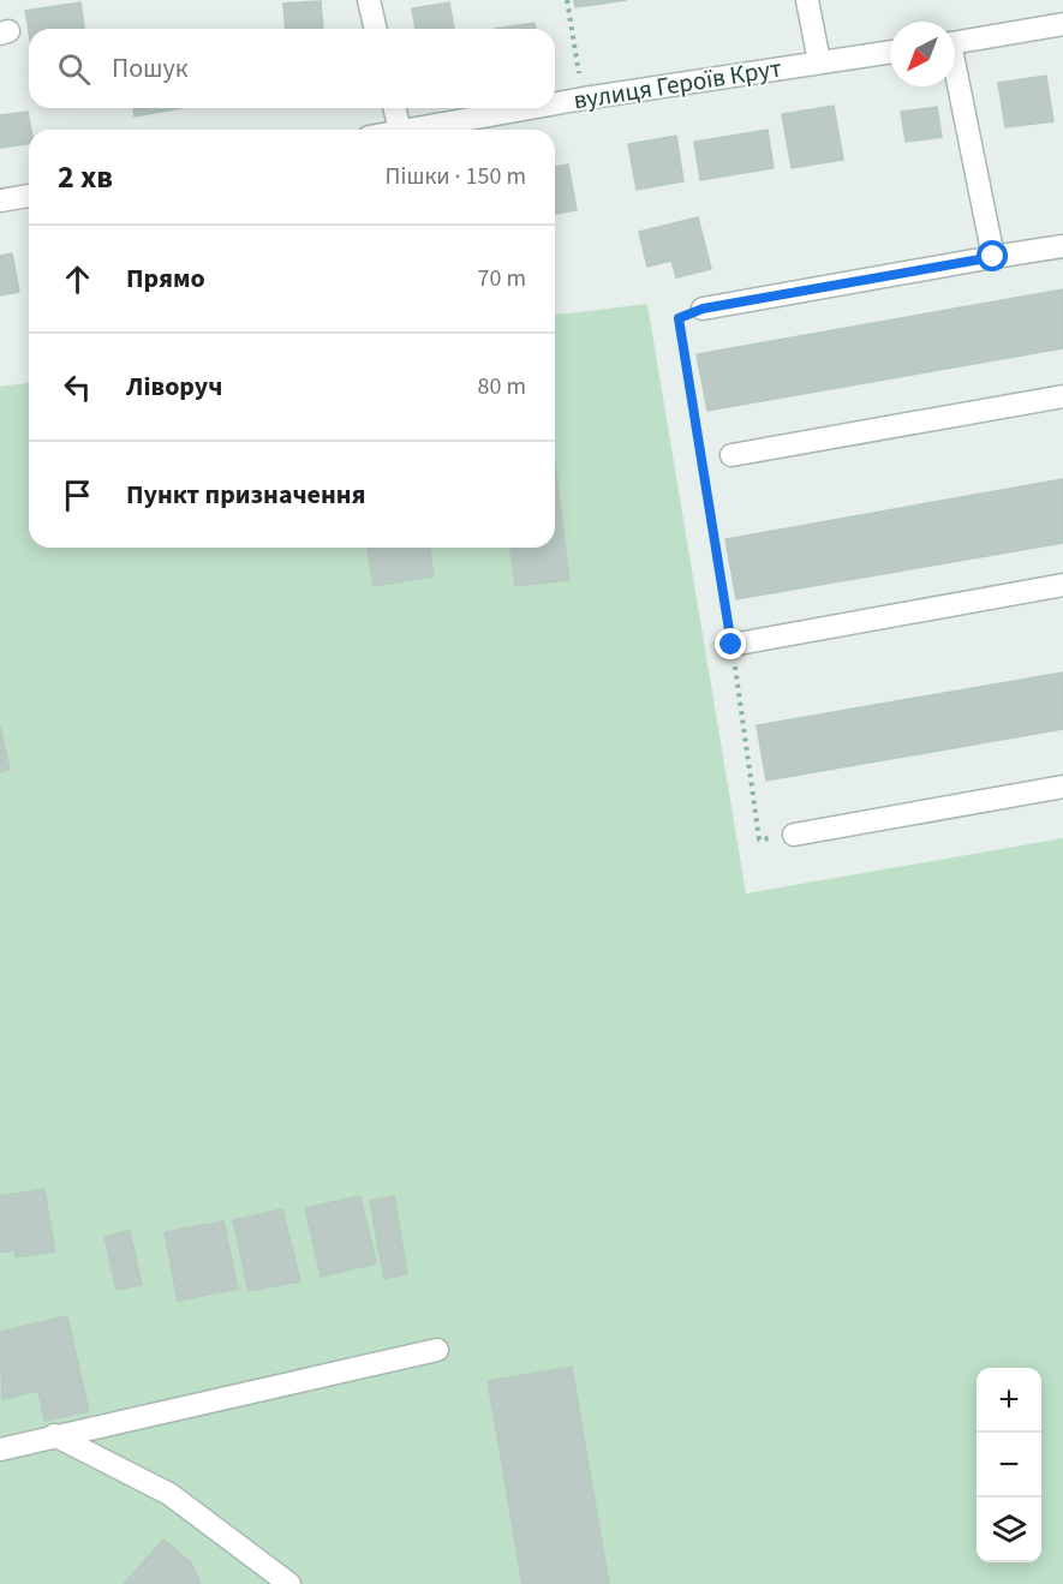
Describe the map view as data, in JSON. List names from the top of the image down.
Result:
{
  "streets": {
    "street": ["вулиця Героїв Крут"]
  },
  "north": "bottom left",
  "page": {
    "search": "Пошук",
    "heading": ["2 хв", "Пішки · 150 m"],
    "list": [
      ["Прямо", "70 m"],
      ["Ліворуч", "80 m"],
      "Пункт призначення"
    ],
    "map_buttons": ["+", "−"]
  }
}
